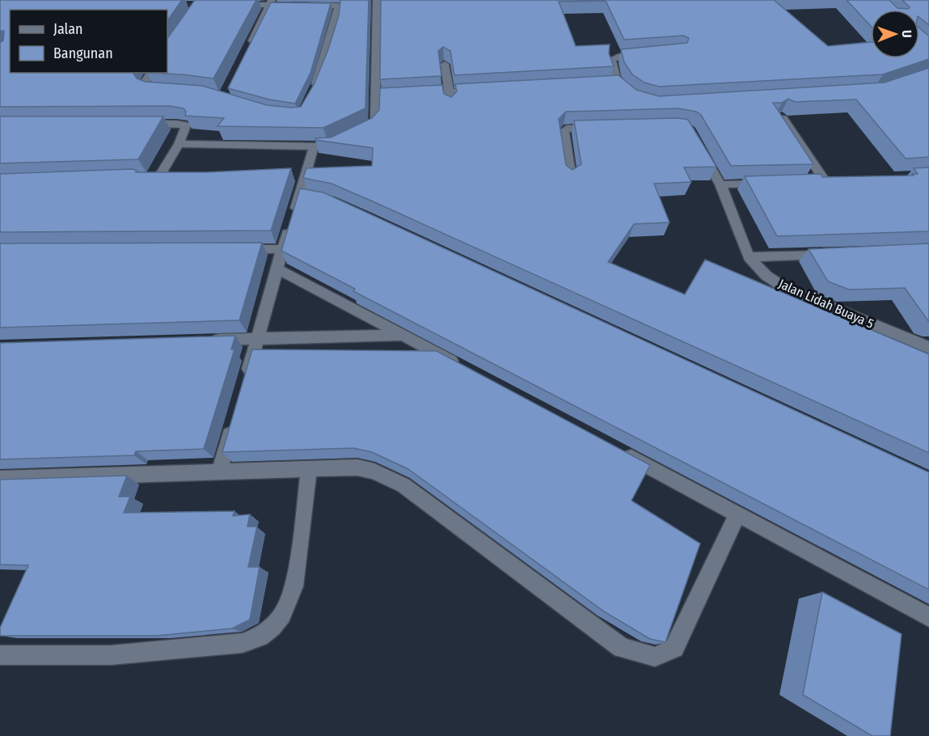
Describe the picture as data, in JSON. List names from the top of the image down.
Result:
{
  "streets": {
    "street": ["Jalan Lidah Buaya 5"]
  },
  "legend": ["Jalan", "Bangunan"],
  "north": "right"
}
